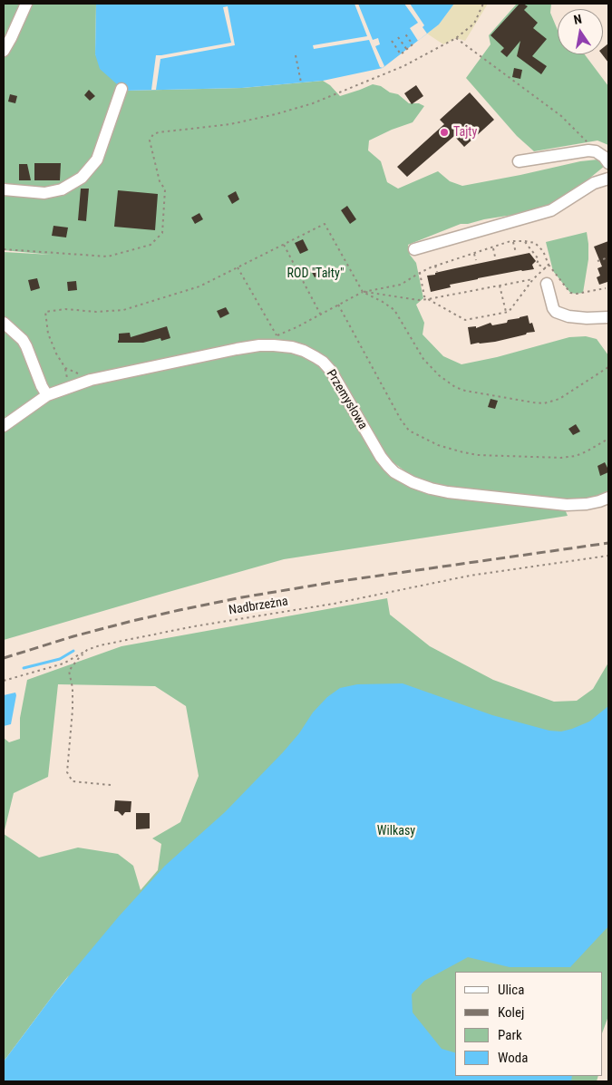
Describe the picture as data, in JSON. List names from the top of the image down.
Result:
{
  "streets": {
    "street": ["Przemysłowa"],
    "path": ["Nadbrzeżna"]
  },
  "parks": ["ROD \"Tałty\"", "Wilkasy"],
  "places": ["Tajty"],
  "legend": [
    "Ulica",
    "Kolej",
    "Park",
    "Woda"
  ],
  "north": "top"
}
